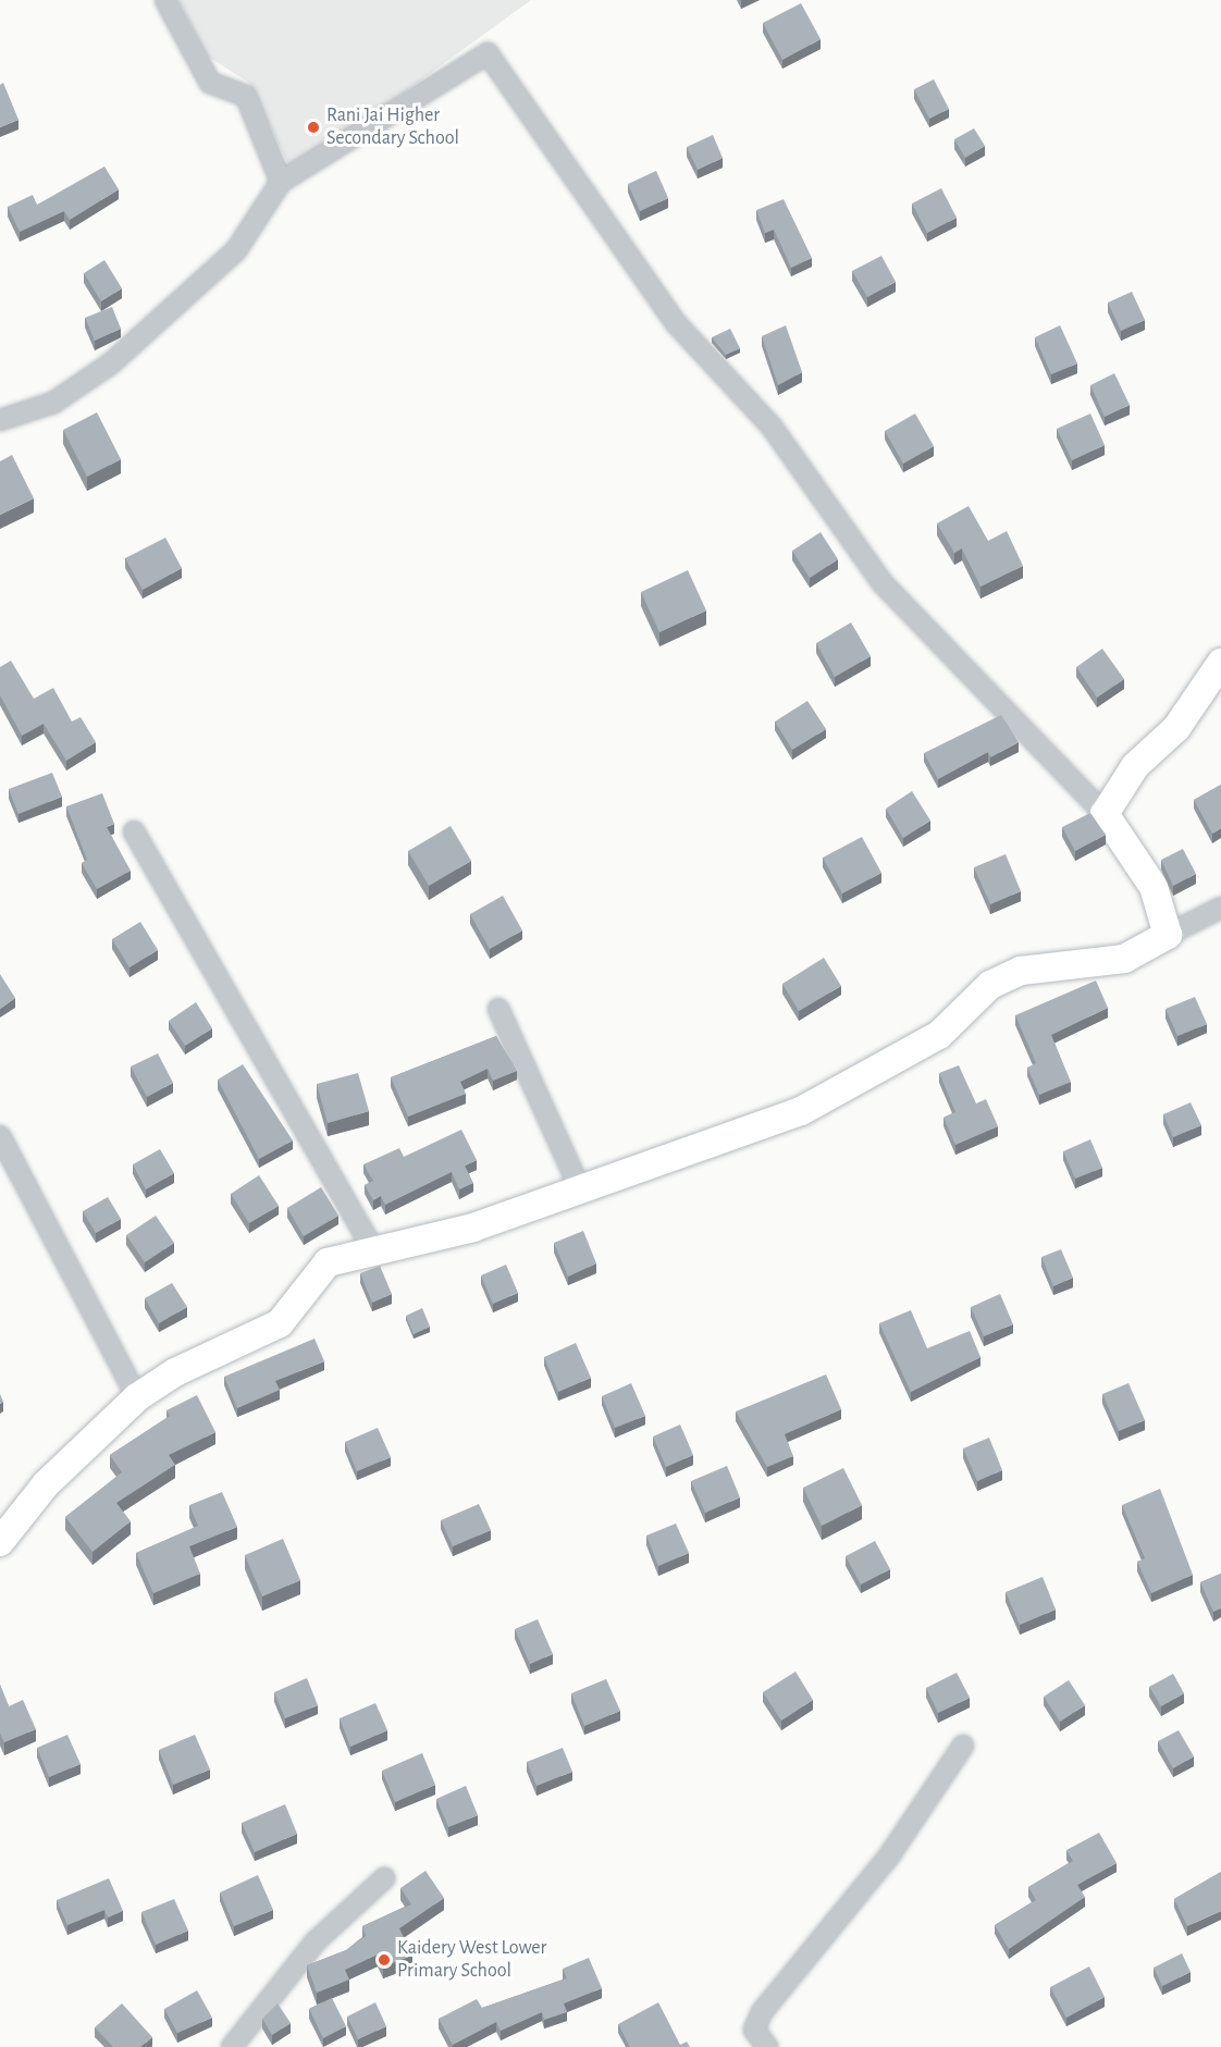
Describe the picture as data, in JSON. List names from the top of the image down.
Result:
{
  "places": ["Rani Jai Higher Secondary School", "Kaidery West Lower Primary School"]
}
